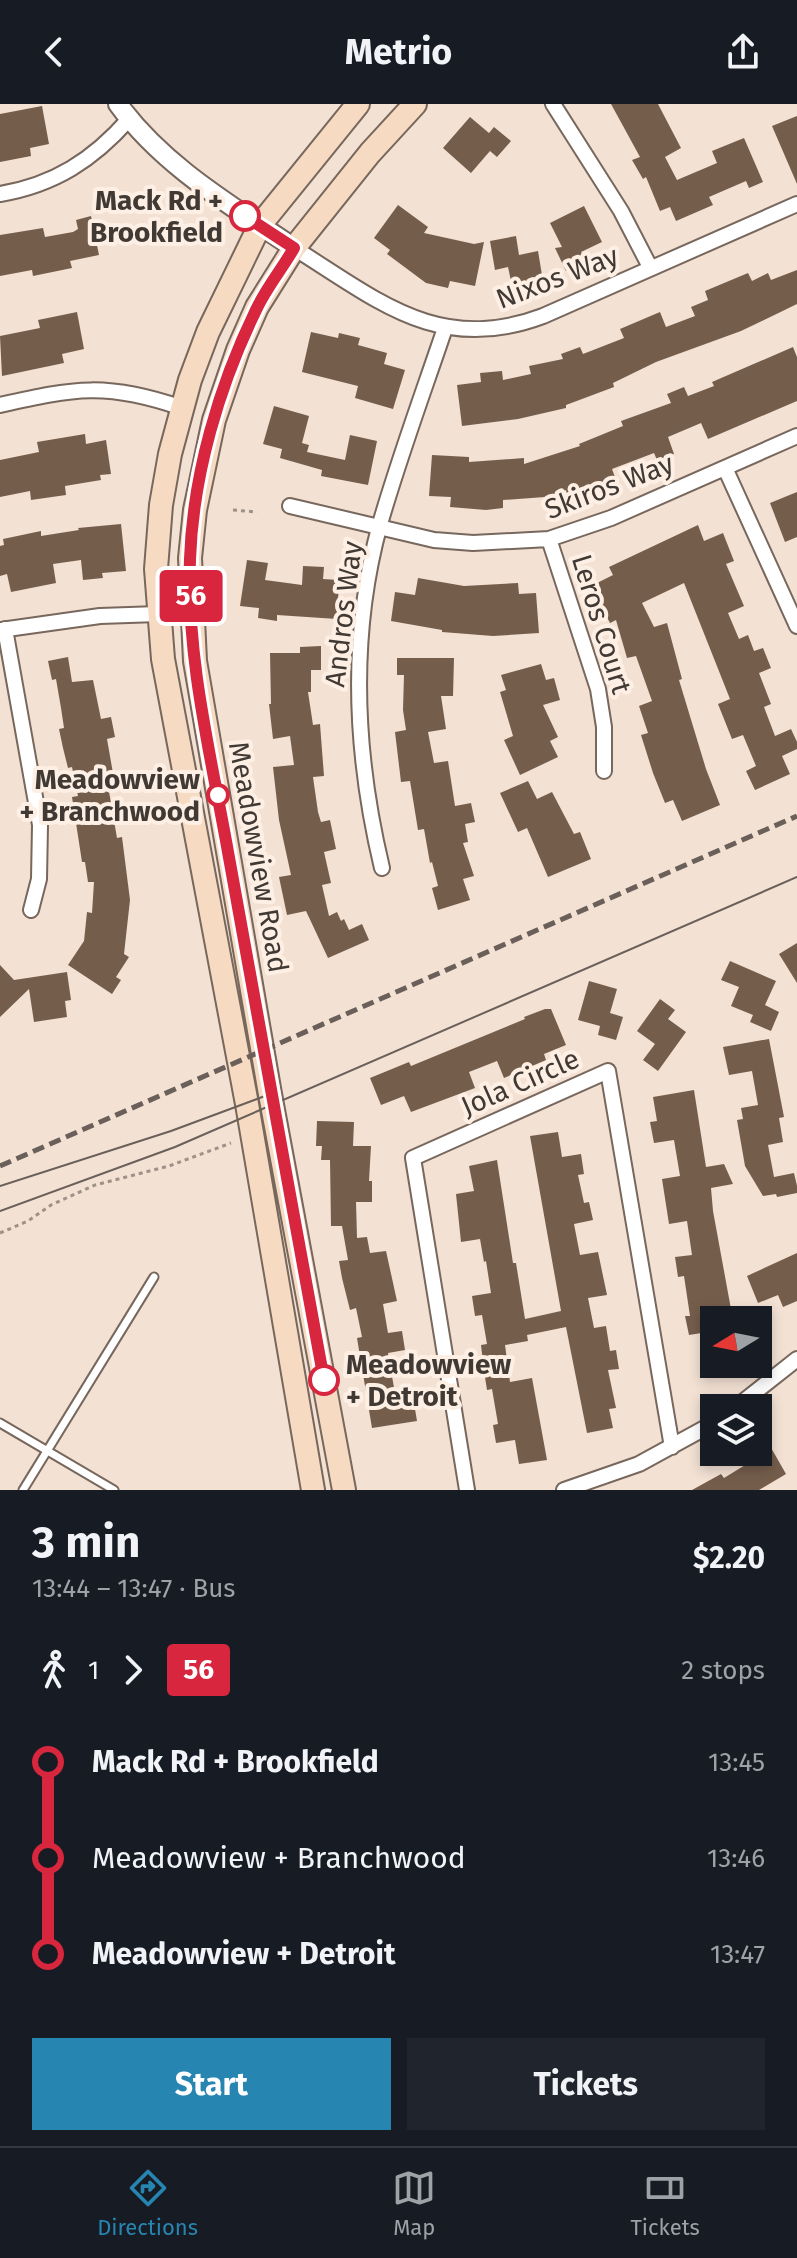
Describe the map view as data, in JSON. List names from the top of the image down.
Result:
{
  "streets": {
    "main road": ["Meadowview Road"],
    "street": [
      "Nixos Way",
      "Skiros Way",
      "Andros Way",
      "Leros Court",
      "Jola Circle"
    ]
  },
  "crossings": [
    ["Nixos Way", "Andros Way"],
    ["Nixos Way", "Meadowview Road"],
    ["Skiros Way", "Andros Way"],
    ["Skiros Way", "Leros Court"]
  ],
  "places": ["Mack Rd + Brookfield", "Meadowview + Branchwood", "Meadowview + Detroit"],
  "lines": ["bus line 56"],
  "north": "left",
  "page": {
    "header": "Metrio",
    "on_map": "56",
    "heading": ["3 min", "13:44 – 13:47 · Bus", "$2.20"],
    "legs": ["1", "56", "2 stops"],
    "list": [
      {
        "name": "Mack Rd + Brookfield",
        "value": "13:45"
      },
      {
        "name": "Meadowview + Branchwood",
        "value": "13:46"
      },
      {
        "name": "Meadowview + Detroit",
        "value": "13:47"
      }
    ],
    "buttons": ["Start", "Tickets"],
    "tabs": ["Directions", "Map", "Tickets"]
  }
}
